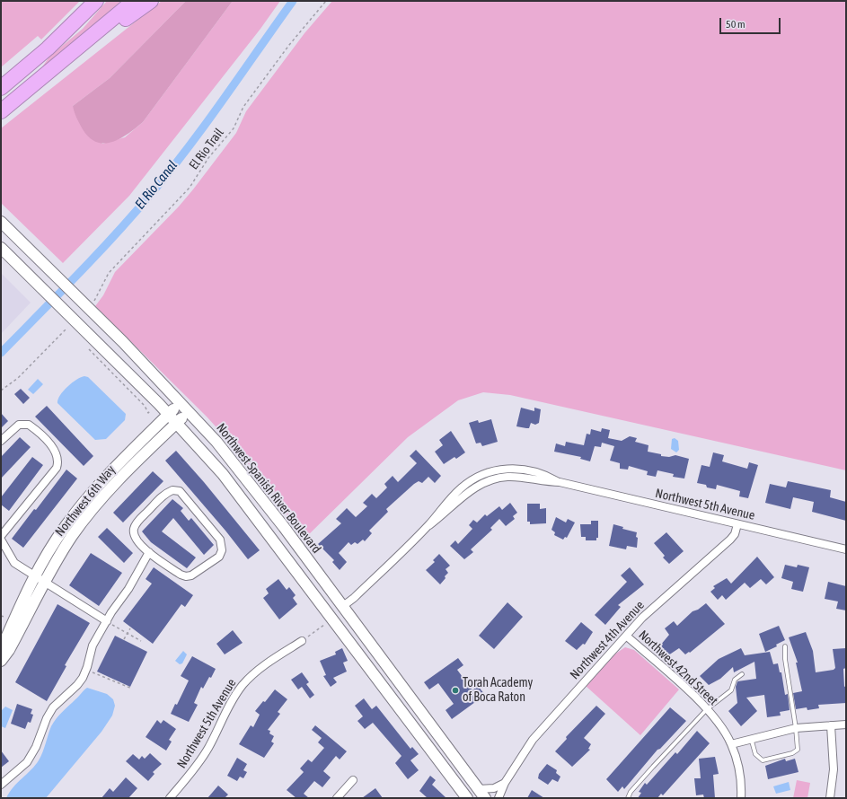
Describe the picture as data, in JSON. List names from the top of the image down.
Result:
{
  "streets": {
    "main road": ["Northwest Spanish River Boulevard", "Northwest 6th Way"],
    "street": ["Northwest 5th Avenue", "Northwest 4th Avenue", "Northwest 42nd Street"],
    "path": ["El Rio Trail"]
  },
  "crossings": [
    ["Northwest Spanish River Boulevard", "Northwest 6th Way"],
    ["Northwest Spanish River Boulevard", "Northwest 5th Avenue"],
    ["Northwest 5th Avenue", "Northwest 4th Avenue"],
    ["Northwest 4th Avenue", "Northwest 42nd Street"]
  ],
  "water": ["El Rio Canal"],
  "places": ["Torah Academy of Boca Raton"],
  "scale_bar": "50 m"
}
